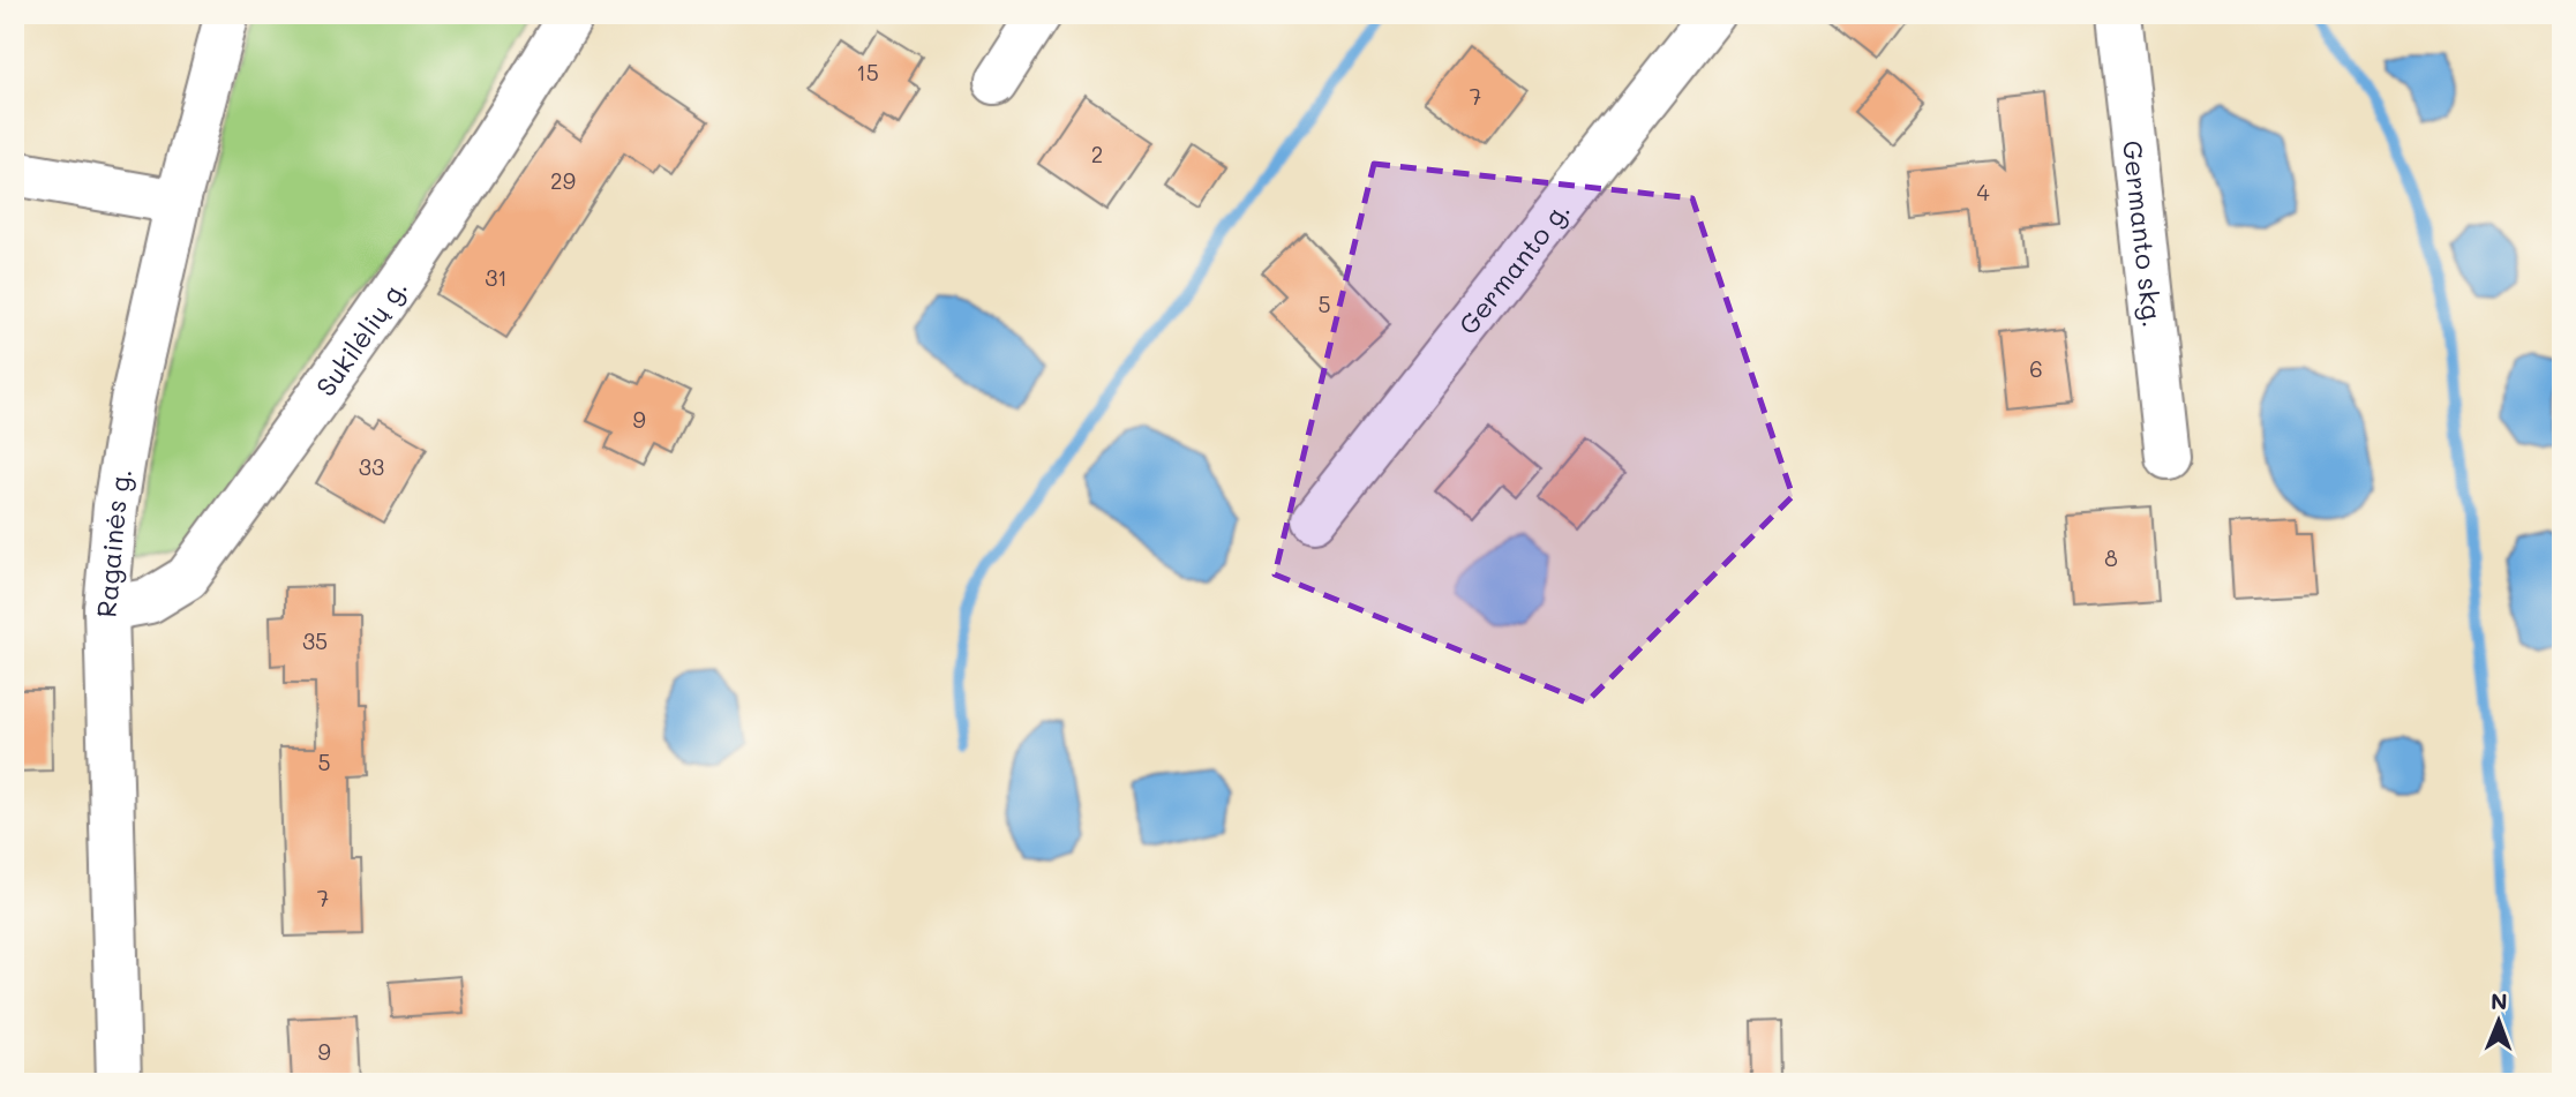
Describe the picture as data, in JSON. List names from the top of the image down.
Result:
{
  "streets": {
    "street": [
      "Germanto skg.",
      "Germanto g.",
      "Sukilėlių g.",
      "Ragainės g."
    ]
  },
  "crossings": [
    ["Sukilėlių g.", "Ragainės g."]
  ],
  "house_numbers": [
    "15",
    "7",
    "2",
    "29",
    "4",
    "31",
    "5",
    "6",
    "9",
    "33",
    "8",
    "35",
    "5",
    "7",
    "9"
  ],
  "north": "top"
}
